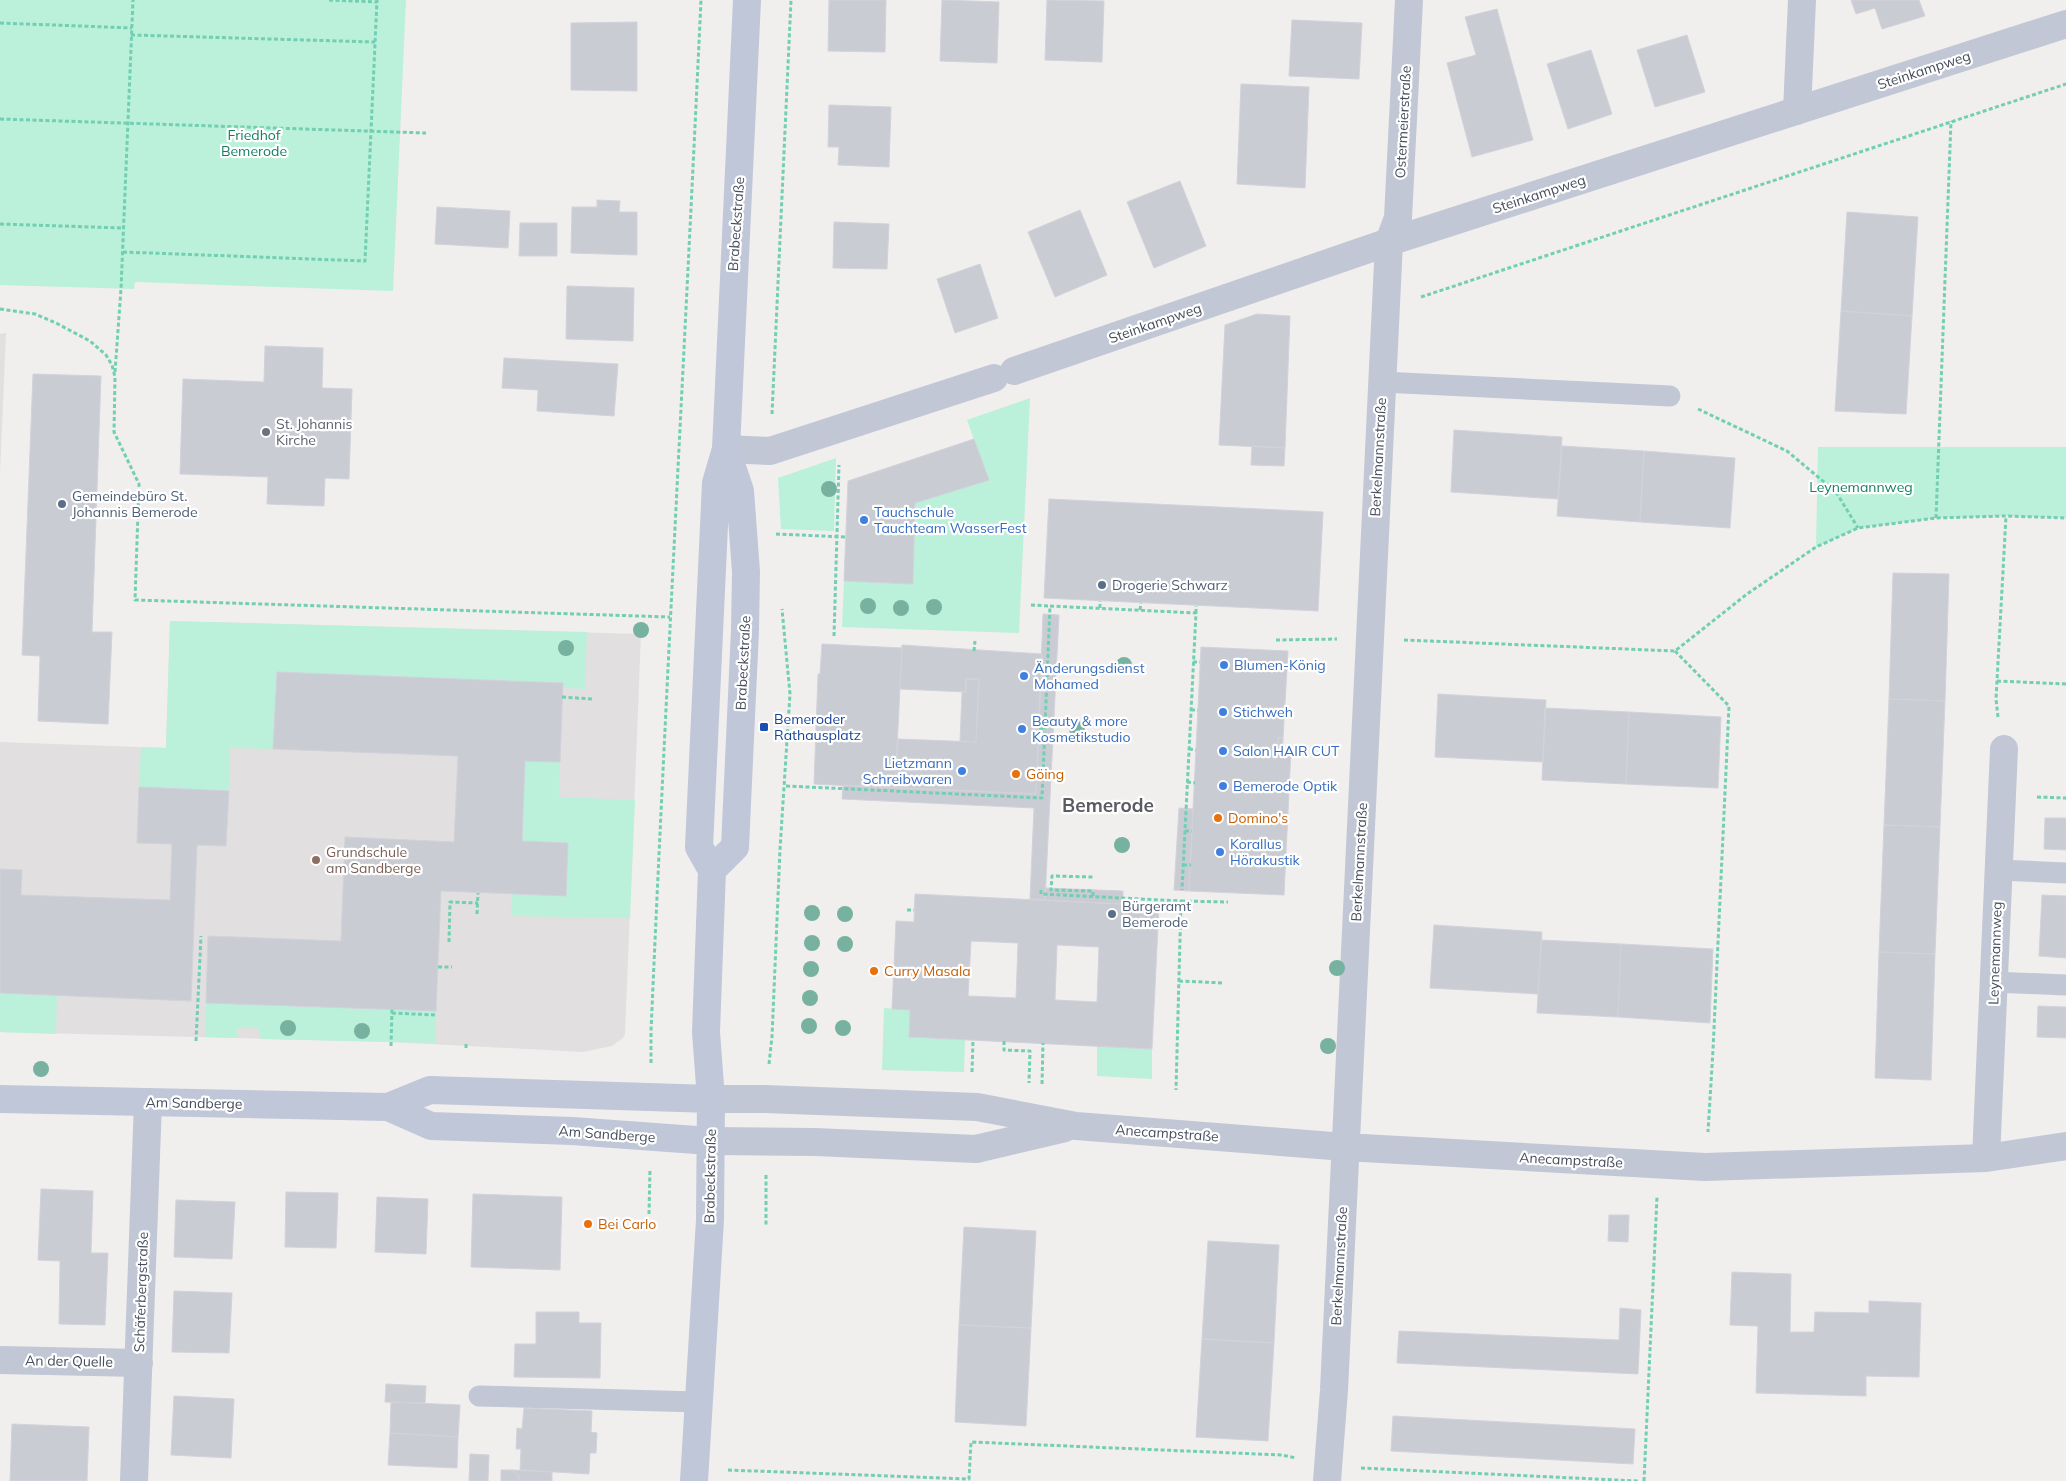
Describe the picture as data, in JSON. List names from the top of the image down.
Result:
{
  "streets": {
    "main road": ["Brabeckstraße", "Am Sandberge"],
    "street": [
      "Steinkampweg",
      "Ostermeierstraße",
      "Berkelmannstraße",
      "Leynemannweg",
      "Anecampstraße",
      "Schäferbergstraße",
      "An der Quelle"
    ]
  },
  "crossings": [
    ["Steinkampweg", "Ostermeierstraße"],
    ["Steinkampweg", "Brabeckstraße"],
    ["Steinkampweg", "Berkelmannstraße"],
    ["Ostermeierstraße", "Berkelmannstraße"],
    ["Brabeckstraße", "Am Sandberge"],
    ["Brabeckstraße", "Anecampstraße"],
    ["Berkelmannstraße", "Anecampstraße"],
    ["Leynemannweg", "Anecampstraße"],
    ["Am Sandberge", "Anecampstraße"],
    ["Am Sandberge", "Schäferbergstraße"],
    ["Schäferbergstraße", "An der Quelle"]
  ],
  "districts": ["Bemerode"],
  "parks": ["Friedhof Bemerode", "Leynemannweg"],
  "places": {
    "other": [
      "St. Johannis Kirche",
      "Gemeindebüro St. Johannis Bemerode",
      "Tauchschule Tauchteam WasserFest",
      "Drogerie Schwarz",
      "Blumen-König",
      "Änderungsdienst Mohamed",
      "Stichweh",
      "Beauty & more Kosmetikstudio",
      "Salon HAIR CUT",
      "Lietzmann Schreibwaren",
      "Göing",
      "Bemerode Optik",
      "Domino's",
      "Korallus Hörakustik",
      "Grundschule am Sandberge",
      "Bürgeramt Bemerode",
      "Curry Masala",
      "Bei Carlo"
    ],
    "transit": ["Bemeroder Rathausplatz"]
  }
}
